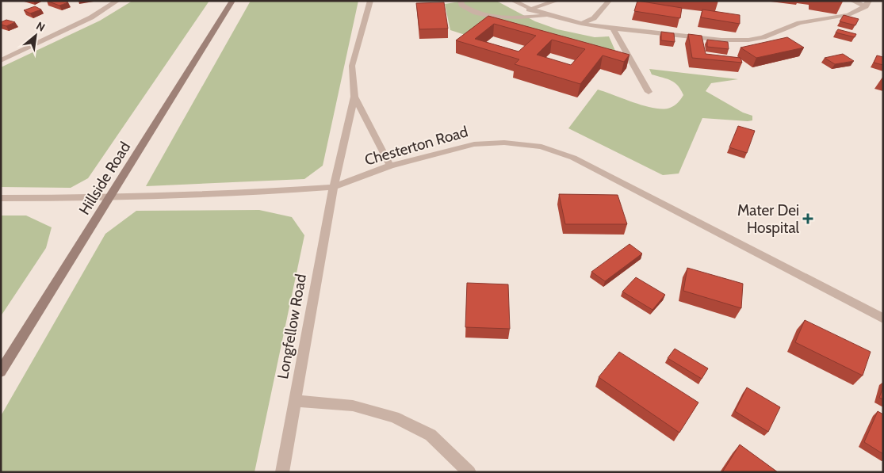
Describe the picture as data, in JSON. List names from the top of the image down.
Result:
{
  "streets": {
    "main road": ["Hillside Road"],
    "street": ["Chesterton Road", "Longfellow Road"]
  },
  "crossings": [
    ["Chesterton Road", "Hillside Road"],
    ["Chesterton Road", "Longfellow Road"]
  ],
  "places": {
    "health": ["Mater Dei Hospital"]
  },
  "north": "top right"
}
